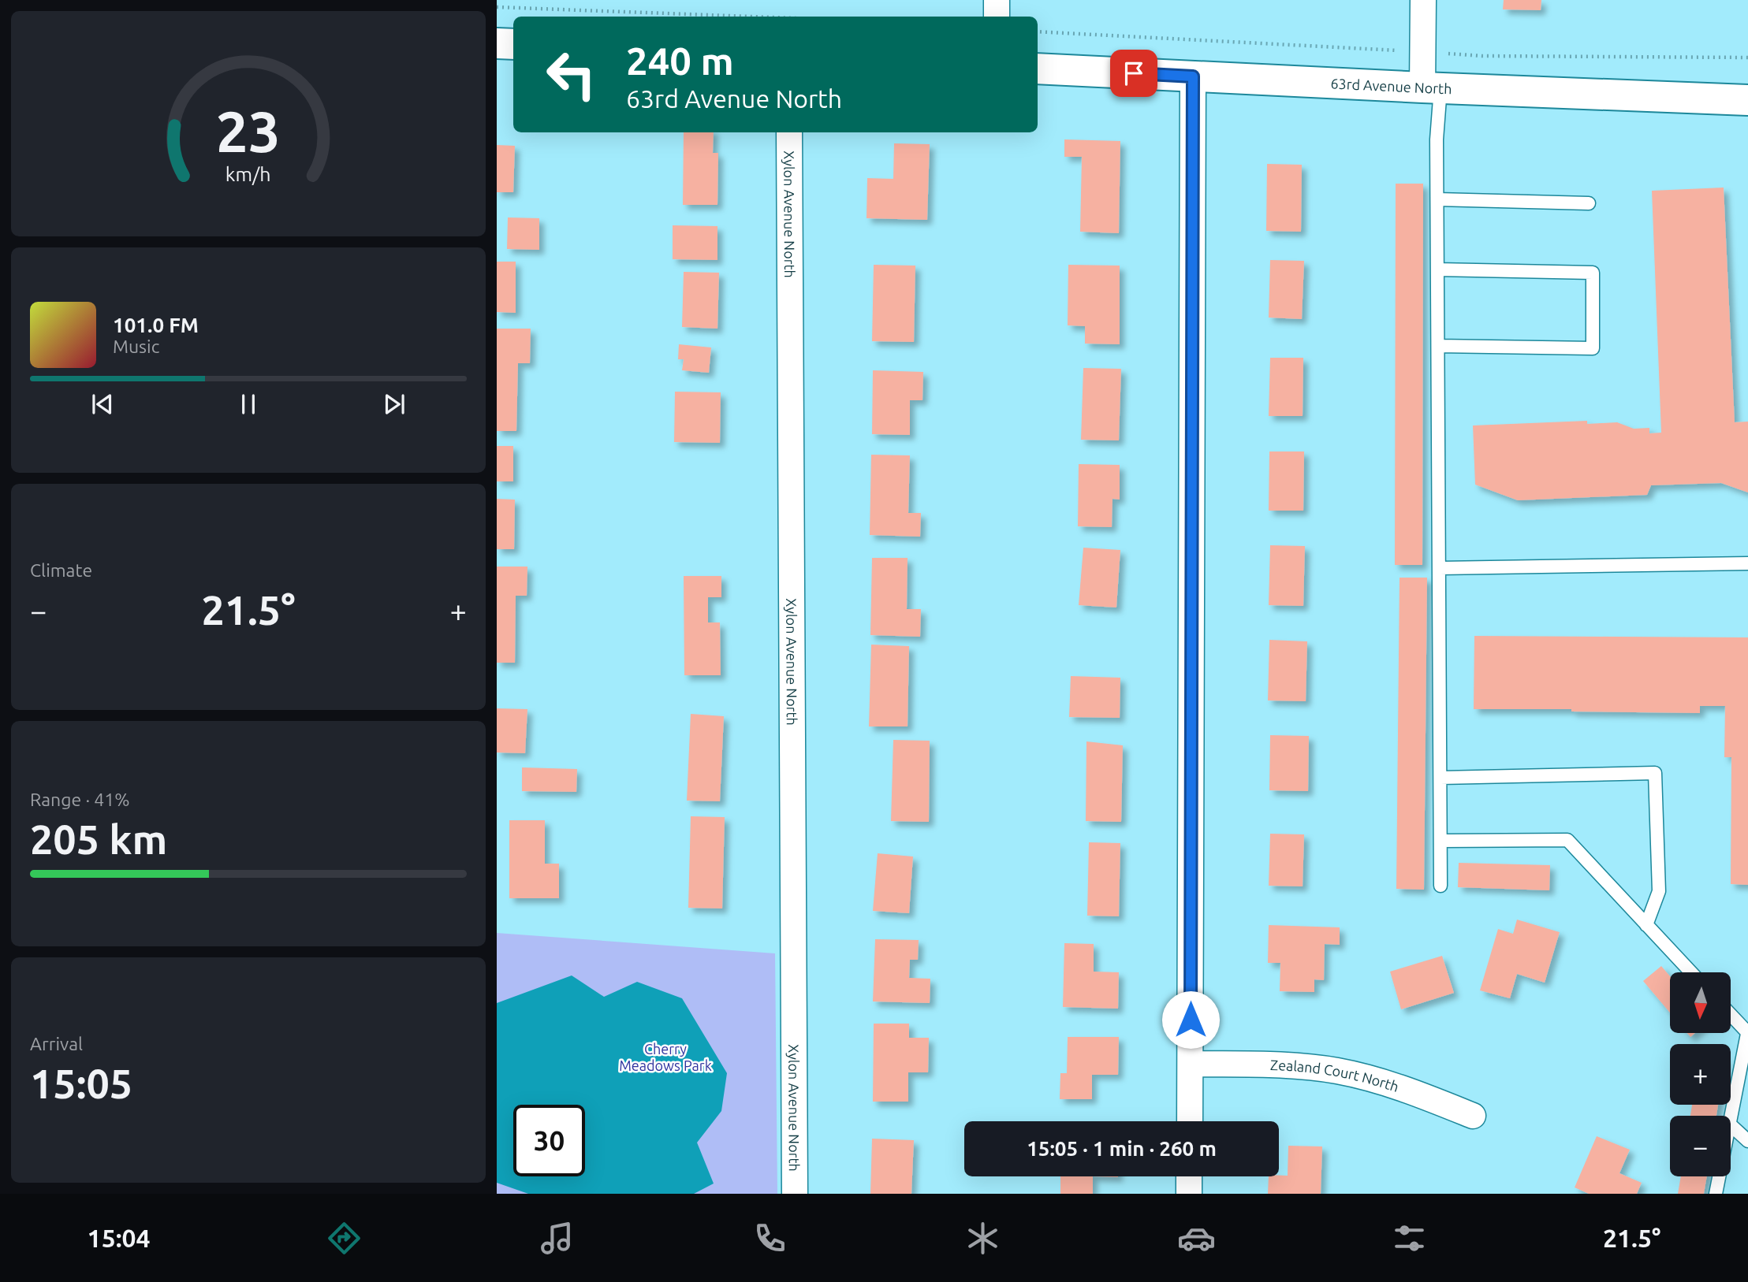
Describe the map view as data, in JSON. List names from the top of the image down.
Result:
{
  "streets": {
    "street": ["63rd Avenue North", "Xylon Avenue North", "Zealand Court North"]
  },
  "parks": ["Cherry Meadows Park"],
  "north": "bottom",
  "page": {
    "turn": ["240 m", "63rd Avenue North"],
    "song": ["101.0 FM", "Music"],
    "tile": [
      "Climate",
      ["Range · 41%", "205 km"],
      ["Arrival", "15:05"]
    ],
    "heat": ["−", "21.5°", "+"],
    "map_buttons": ["+", "−"],
    "limit": "30",
    "trip": "15:05 · 1 min · 260 m",
    "tabs": ["15:04", "21.5°"],
    "gauge": ["23", "km/h"]
  }
}
